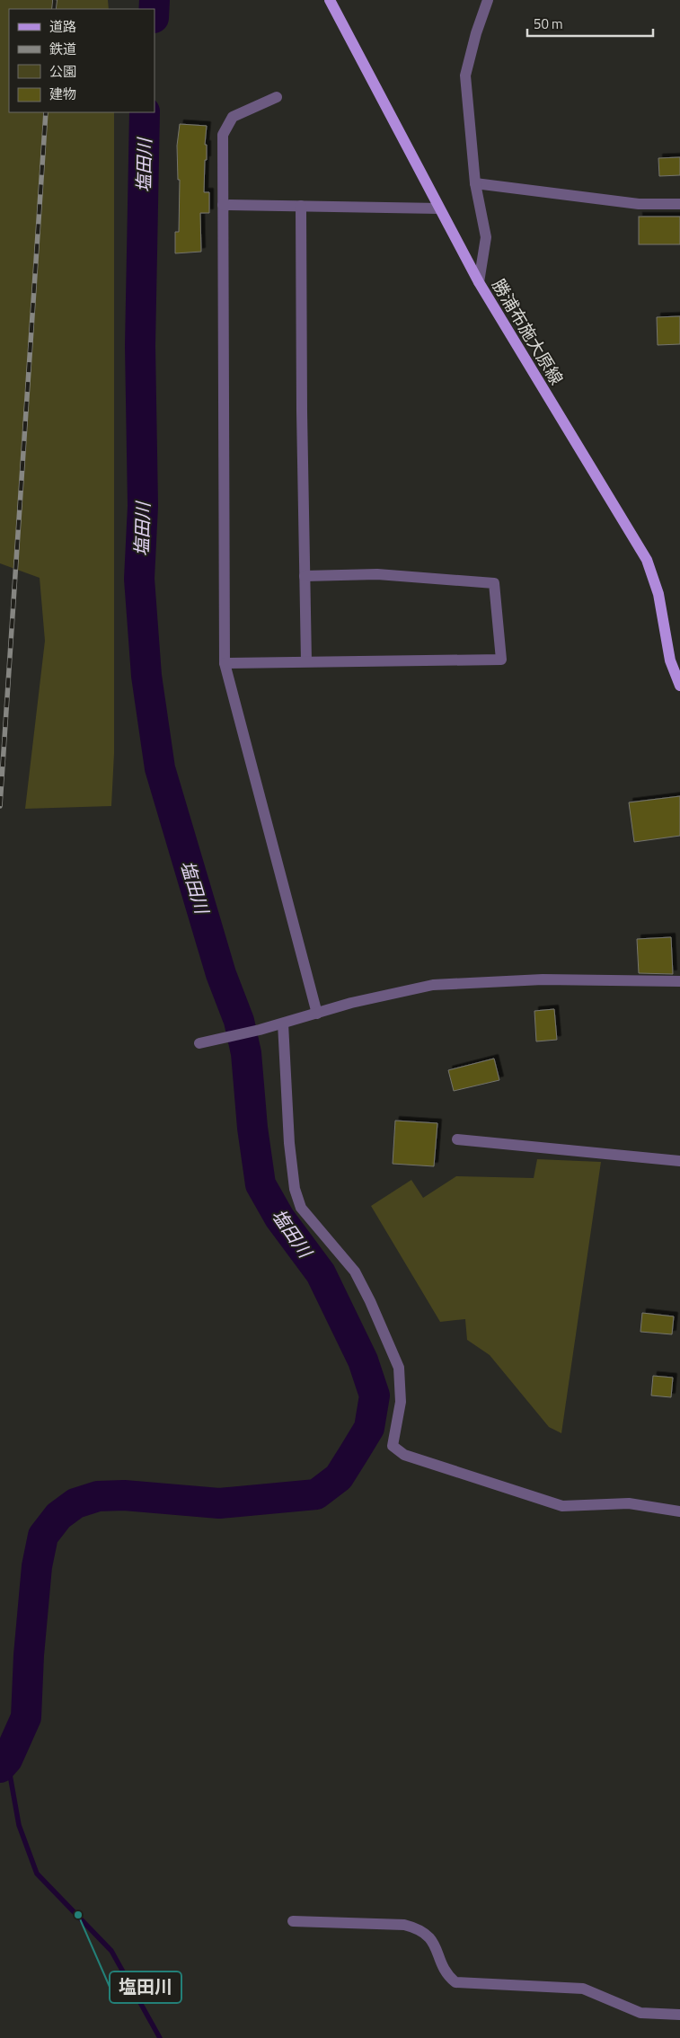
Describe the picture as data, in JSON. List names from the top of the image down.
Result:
{
  "streets": {
    "main road": ["勝浦布施大原線"]
  },
  "water": ["塩田川"],
  "places": ["塩田川"],
  "legend": [
    "道路",
    "鉄道",
    "公園",
    "建物"
  ],
  "scale_bar": "50 m"
}
